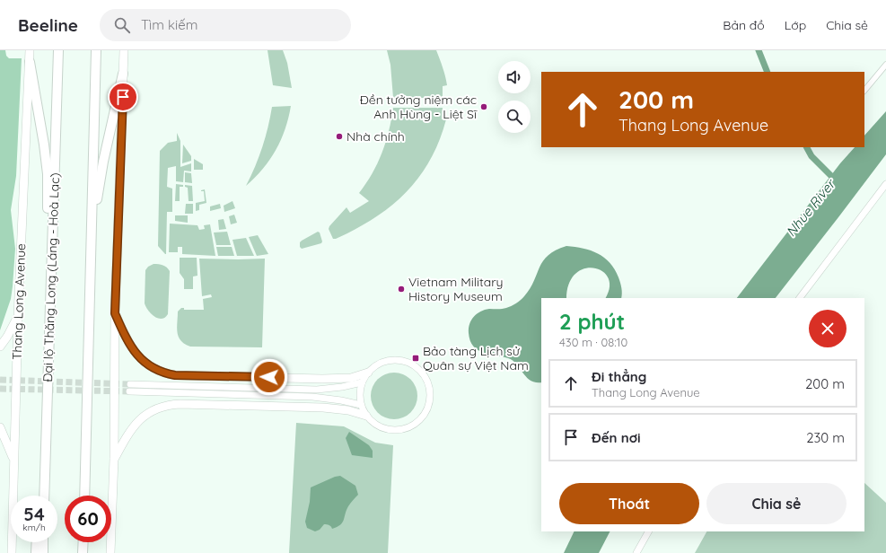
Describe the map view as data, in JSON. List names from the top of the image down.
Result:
{
  "streets": {
    "highway": ["Đại lộ Thăng Long (Láng - Hoà Lạc)"],
    "main road": ["Thang Long Avenue"]
  },
  "water": ["Nhue River"],
  "places": {
    "other": ["Đền tưởng niệm các Anh Hùng - Liệt Sĩ", "Nhà chính", "Vietnam Military History Museum"],
    "transit": ["Bảo tàng Lịch sử Quân sự Việt Nam"]
  },
  "page": {
    "header": "Beeline",
    "search": "Tìm kiếm",
    "nav": ["Bản đồ", "Lớp", "Chia sẻ"],
    "turn": ["200 m", "Thang Long Avenue"],
    "heading": ["2 phút", "430 m · 08:10"],
    "list": [
      {
        "name": "Đi thẳng",
        "note": "Thang Long Avenue",
        "value": "200 m"
      },
      {
        "name": "Đến nơi",
        "value": "230 m"
      }
    ],
    "buttons": ["Thoát", "Chia sẻ"],
    "speed": "54 km/h",
    "limit": "60"
  }
}
